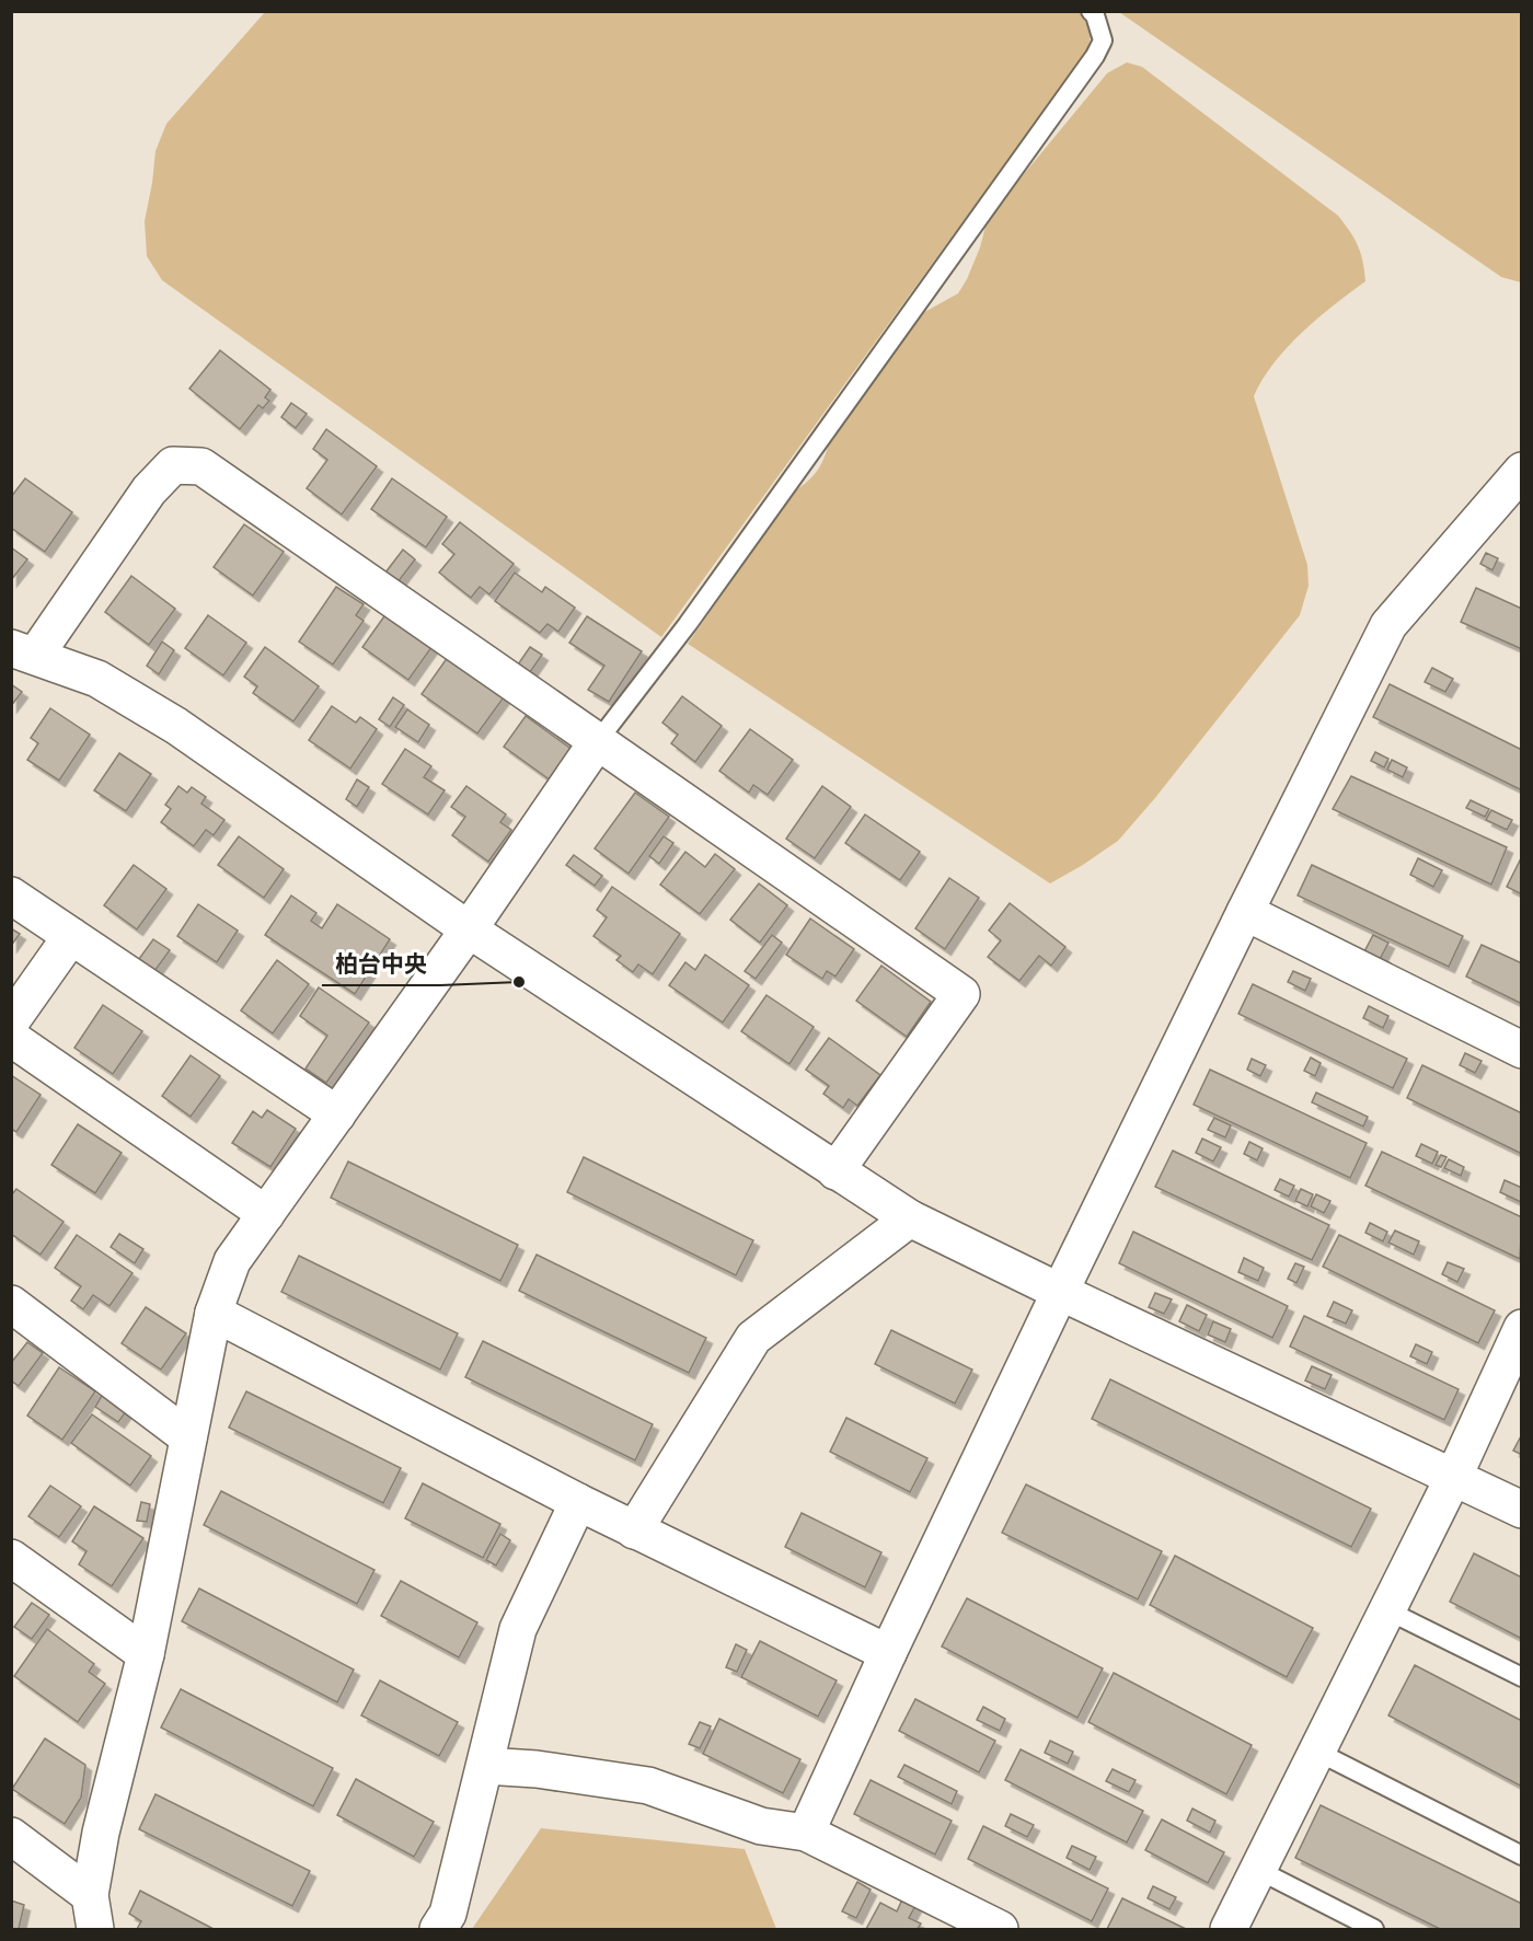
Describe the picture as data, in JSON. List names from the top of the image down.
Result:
{
  "places": ["柏台中央"]
}
